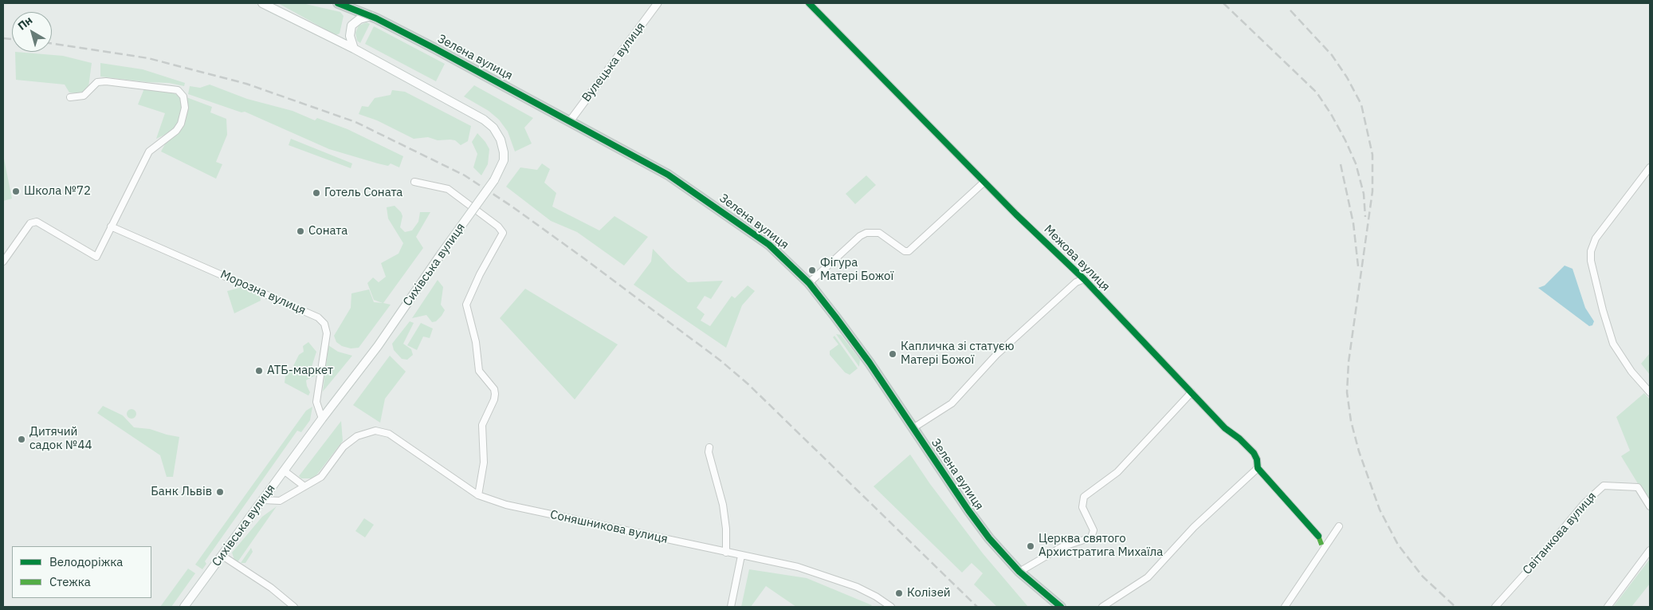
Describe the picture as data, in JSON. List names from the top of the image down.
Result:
{
  "streets": {
    "main road": ["Зелена вулиця", "Сихівська вулиця"],
    "street": [
      "Вулецька вулиця",
      "Межова вулиця",
      "Морозна вулиця",
      "Соняшникова вулиця",
      "Світанкова вулиця"
    ]
  },
  "crossings": [
    ["Зелена вулиця", "Вулецька вулиця"],
    ["Сихівська вулиця", "Морозна вулиця"],
    ["Сихівська вулиця", "Соняшникова вулиця"]
  ],
  "places": [
    "Школа №72",
    "Готель Соната",
    "Соната",
    "Фігура Матері Божої",
    "Капличка зі статуєю Матері Божої",
    "АТБ-маркет",
    "Дитячий садок №44",
    "Банк Львів",
    "Церква святого Архистратига Михаїла",
    "Колізей"
  ],
  "legend": ["Велодоріжка", "Стежка"],
  "north": "top left"
}
